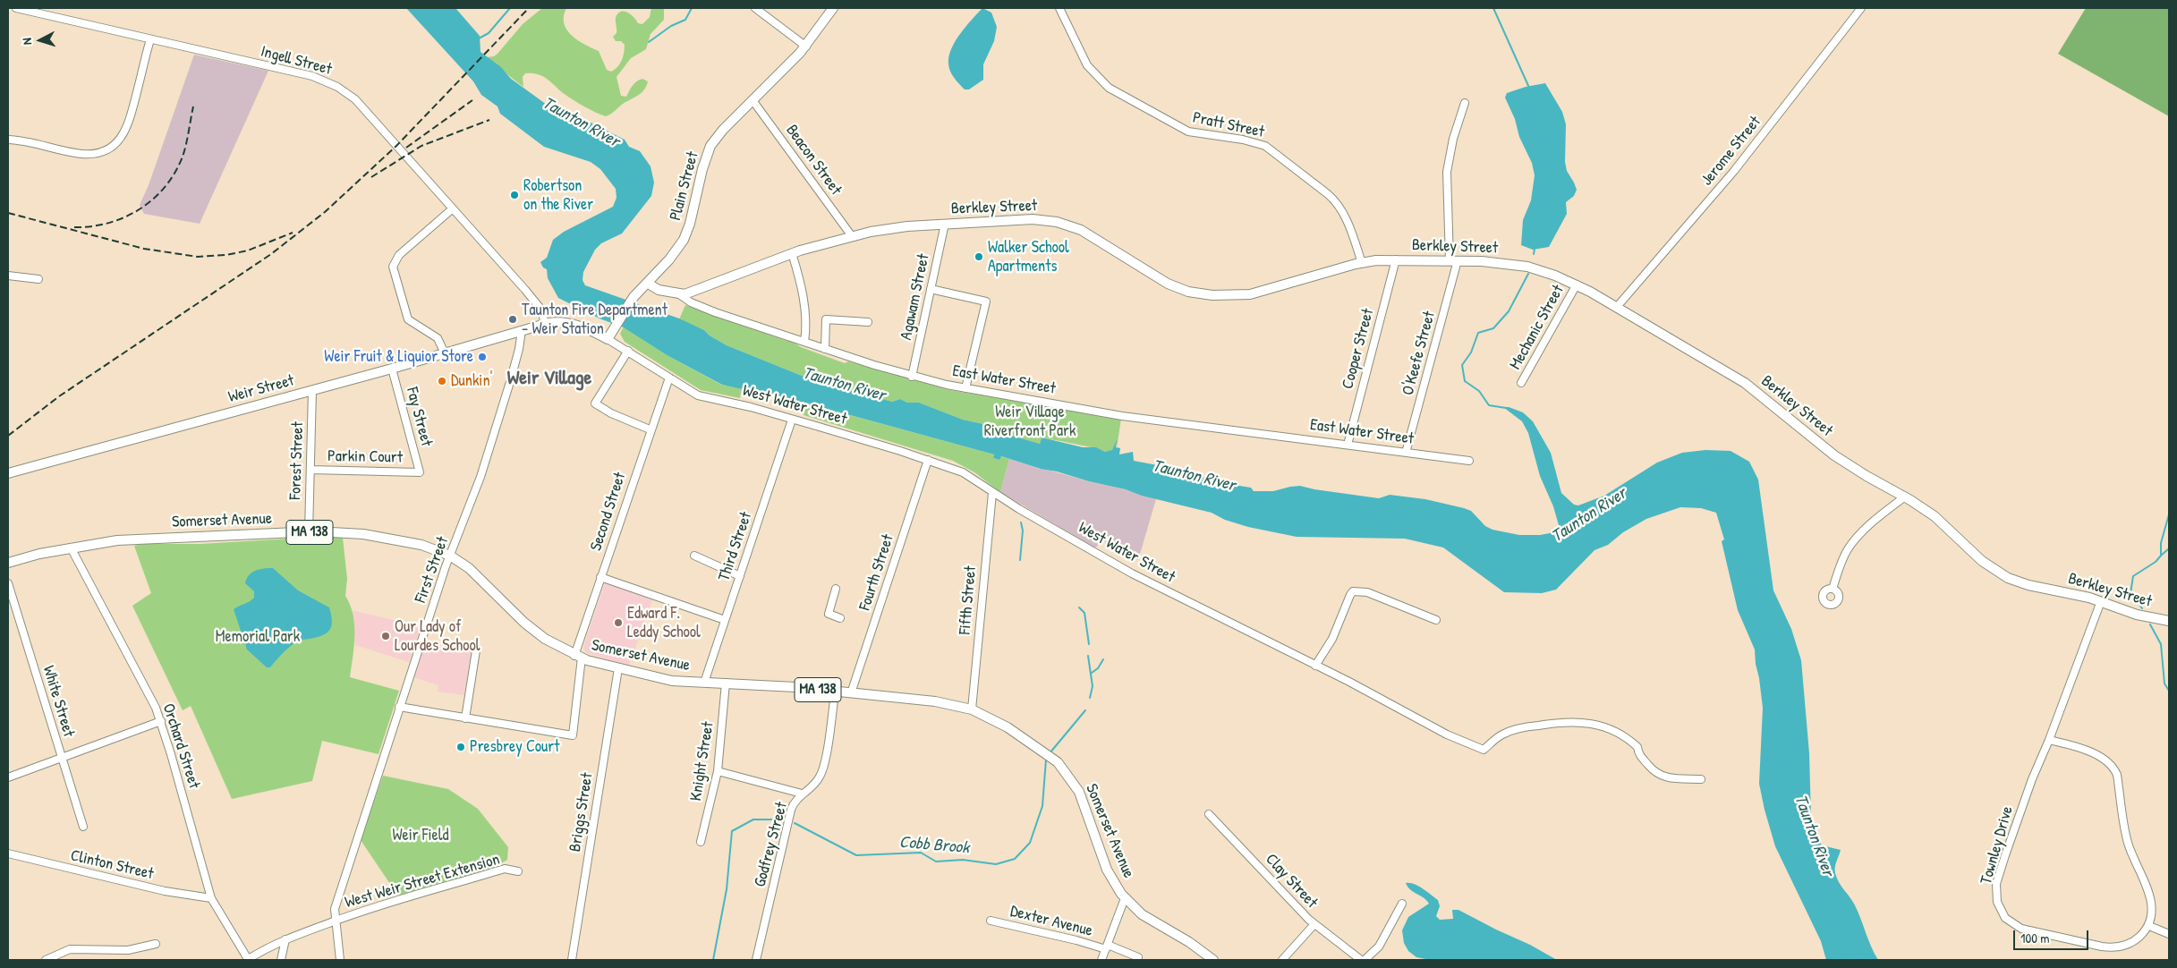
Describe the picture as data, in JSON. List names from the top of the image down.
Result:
{
  "streets": {
    "main road": [
      "Plain Street",
      "Berkley Street",
      "East Water Street",
      "Weir Street",
      "West Water Street",
      "Somerset Avenue",
      "MA 138"
    ],
    "street": [
      "Ingell Street",
      "Pratt Street",
      "Jerome Street",
      "Beacon Street",
      "Agawam Street",
      "Mechanic Street",
      "Cooper Street",
      "O'Keefe Street",
      "Fay Street",
      "Parkin Court",
      "Forest Street",
      "Second Street",
      "Third Street",
      "First Street",
      "Fourth Street",
      "Fifth Street",
      "White Street",
      "Orchard Street",
      "Knight Street",
      "Briggs Street",
      "Godfrey Street",
      "Townley Drive",
      "Clinton Street",
      "West Weir Street Extension",
      "Clay Street",
      "Dexter Avenue"
    ]
  },
  "crossings": [
    ["Ingell Street", "West Water Street"],
    ["Pratt Street", "Berkley Street"],
    ["Jerome Street", "Berkley Street"],
    ["Beacon Street", "Plain Street"],
    ["Beacon Street", "Berkley Street"],
    ["Plain Street", "East Water Street"],
    ["Plain Street", "West Water Street"],
    ["Berkley Street", "Agawam Street"],
    ["Berkley Street", "Mechanic Street"],
    ["Berkley Street", "Cooper Street"],
    ["Berkley Street", "O'Keefe Street"],
    ["Berkley Street", "East Water Street"],
    ["Berkley Street", "Townley Drive"],
    ["Agawam Street", "East Water Street"],
    ["Cooper Street", "East Water Street"],
    ["O'Keefe Street", "East Water Street"],
    ["Weir Street", "West Water Street"],
    ["Weir Street", "Fay Street"],
    ["Weir Street", "Forest Street"],
    ["Weir Street", "First Street"],
    ["West Water Street", "Second Street"],
    ["West Water Street", "Third Street"],
    ["West Water Street", "First Street"],
    ["West Water Street", "Fourth Street"],
    ["West Water Street", "Fifth Street"],
    ["Fay Street", "Parkin Court"],
    ["Parkin Court", "Forest Street"],
    ["Forest Street", "Somerset Avenue"],
    ["Second Street", "Somerset Avenue"],
    ["Somerset Avenue", "Third Street"],
    ["Somerset Avenue", "First Street"],
    ["Somerset Avenue", "Fourth Street"],
    ["Somerset Avenue", "Fifth Street"],
    ["Somerset Avenue", "Orchard Street"],
    ["Somerset Avenue", "Knight Street"],
    ["Somerset Avenue", "Briggs Street"],
    ["Somerset Avenue", "Godfrey Street"],
    ["First Street", "West Weir Street Extension"],
    ["Orchard Street", "Clinton Street"],
    ["Orchard Street", "West Weir Street Extension"]
  ],
  "districts": ["Weir Village"],
  "water": ["Taunton River", "Cobb Brook"],
  "parks": ["Weir Village Riverfront Park", "Memorial Park", "Weir Field"],
  "places": [
    "Robertson on the River",
    "Walker School Apartments",
    "Taunton Fire Department - Weir Station",
    "Weir Fruit & Liquior Store",
    "Dunkin'",
    "Edward F. Leddy School",
    "Our Lady of Lourdes School",
    "Presbrey Court"
  ],
  "scale_bar": "100 m",
  "north": "left"
}
